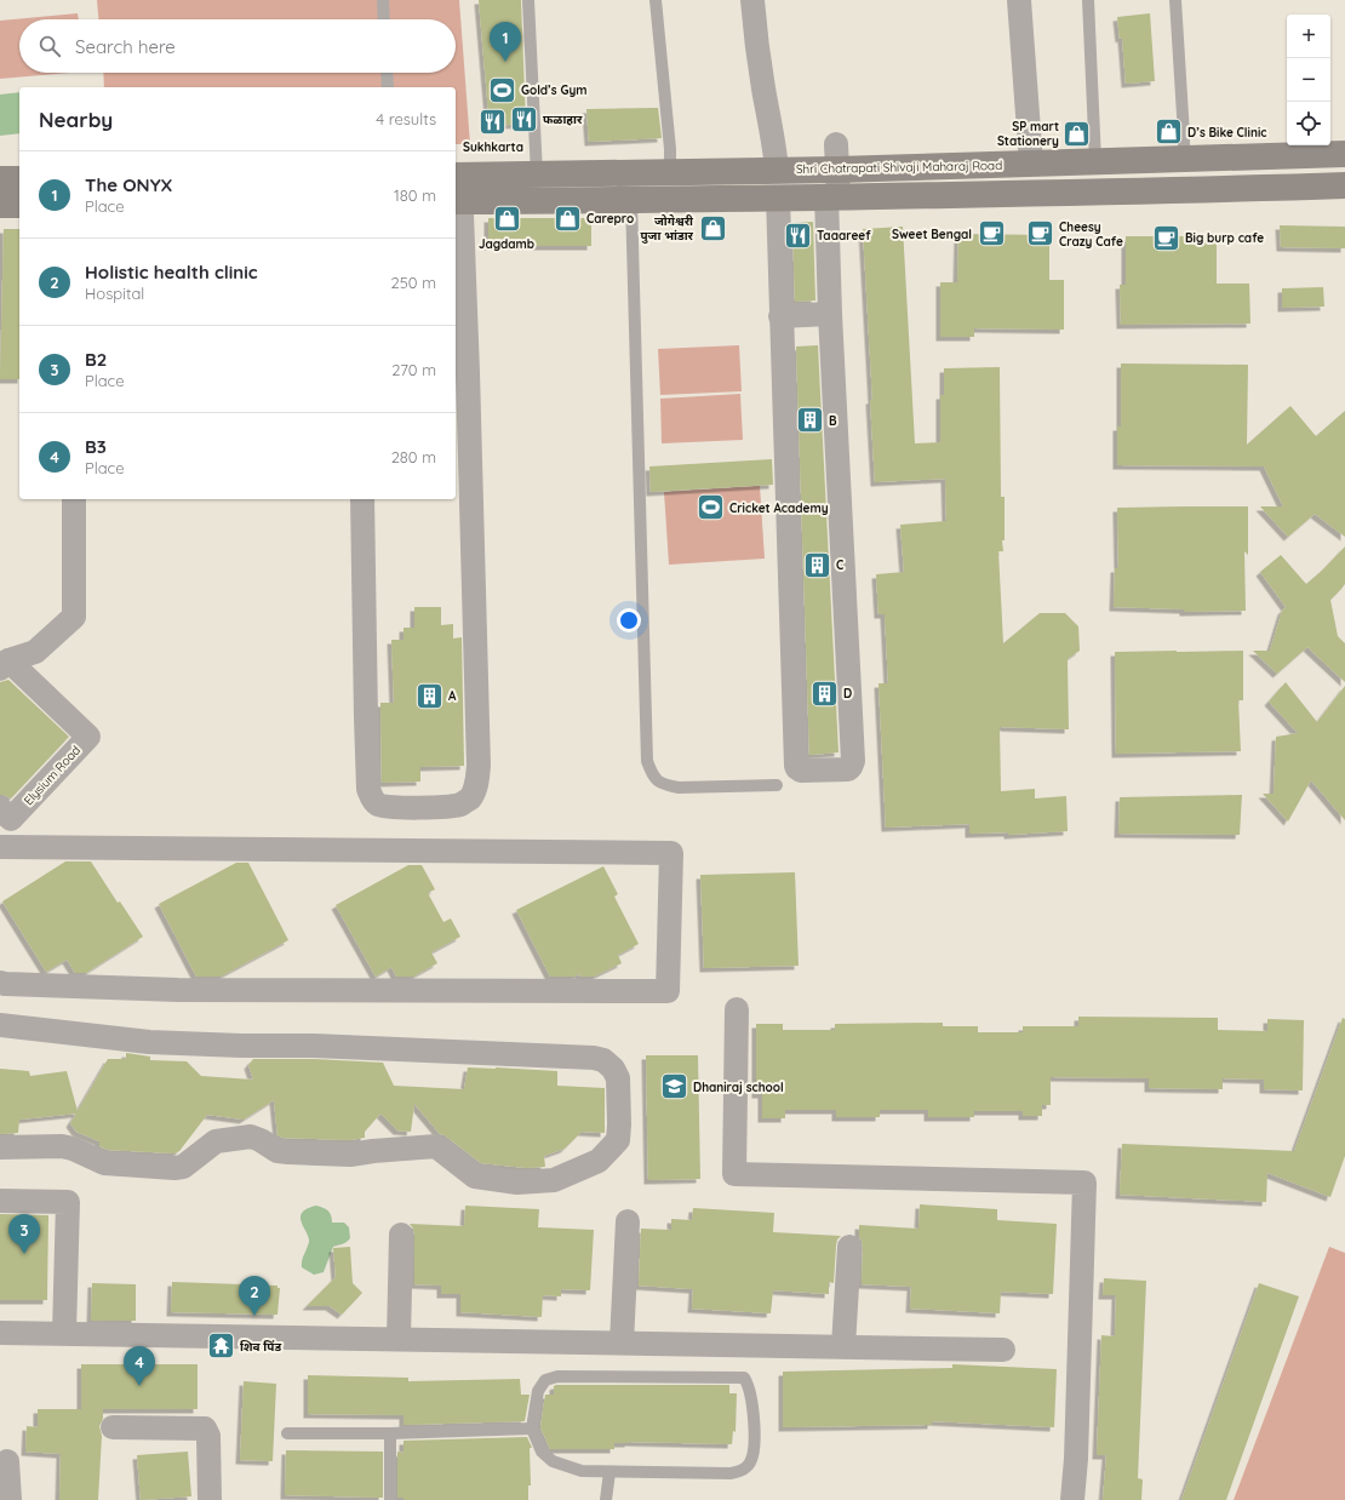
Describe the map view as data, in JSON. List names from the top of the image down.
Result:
{
  "streets": {
    "main road": ["Shri Chatrapati Shivaji Maharaj Road"],
    "street": ["Elysium Road"]
  },
  "places": {
    "sports": ["Gold’s Gym", "Cricket Academy"],
    "restaurant": ["फळाहार", "Sukhkarta", "Taaareef"],
    "shop": [
      "D’s Bike Clinic",
      "SP mart Stationery",
      "Carepro",
      "Jagdamb",
      "जोगेश्वरी पुजा भांडार"
    ],
    "cafe": ["Sweet Bengal", "Cheesy Crazy Cafe", "Big burp cafe"],
    "building": [
      "B",
      "C",
      "D",
      "A"
    ],
    "school or university": ["Dhaniraj school"],
    "temple": ["शिव पिंड"]
  },
  "page": {
    "map_buttons": ["+", "−"],
    "search": "Search here",
    "pins": [
      "1",
      "3",
      "2",
      "4"
    ],
    "heading": ["Nearby", "4 results"],
    "list": [
      {
        "mark": "1",
        "name": "The ONYX",
        "note": "Place",
        "value": "180 m"
      },
      {
        "mark": "2",
        "name": "Holistic health clinic",
        "note": "Hospital",
        "value": "250 m"
      },
      {
        "mark": "3",
        "name": "B2",
        "note": "Place",
        "value": "270 m"
      },
      {
        "mark": "4",
        "name": "B3",
        "note": "Place",
        "value": "280 m"
      }
    ]
  }
}
